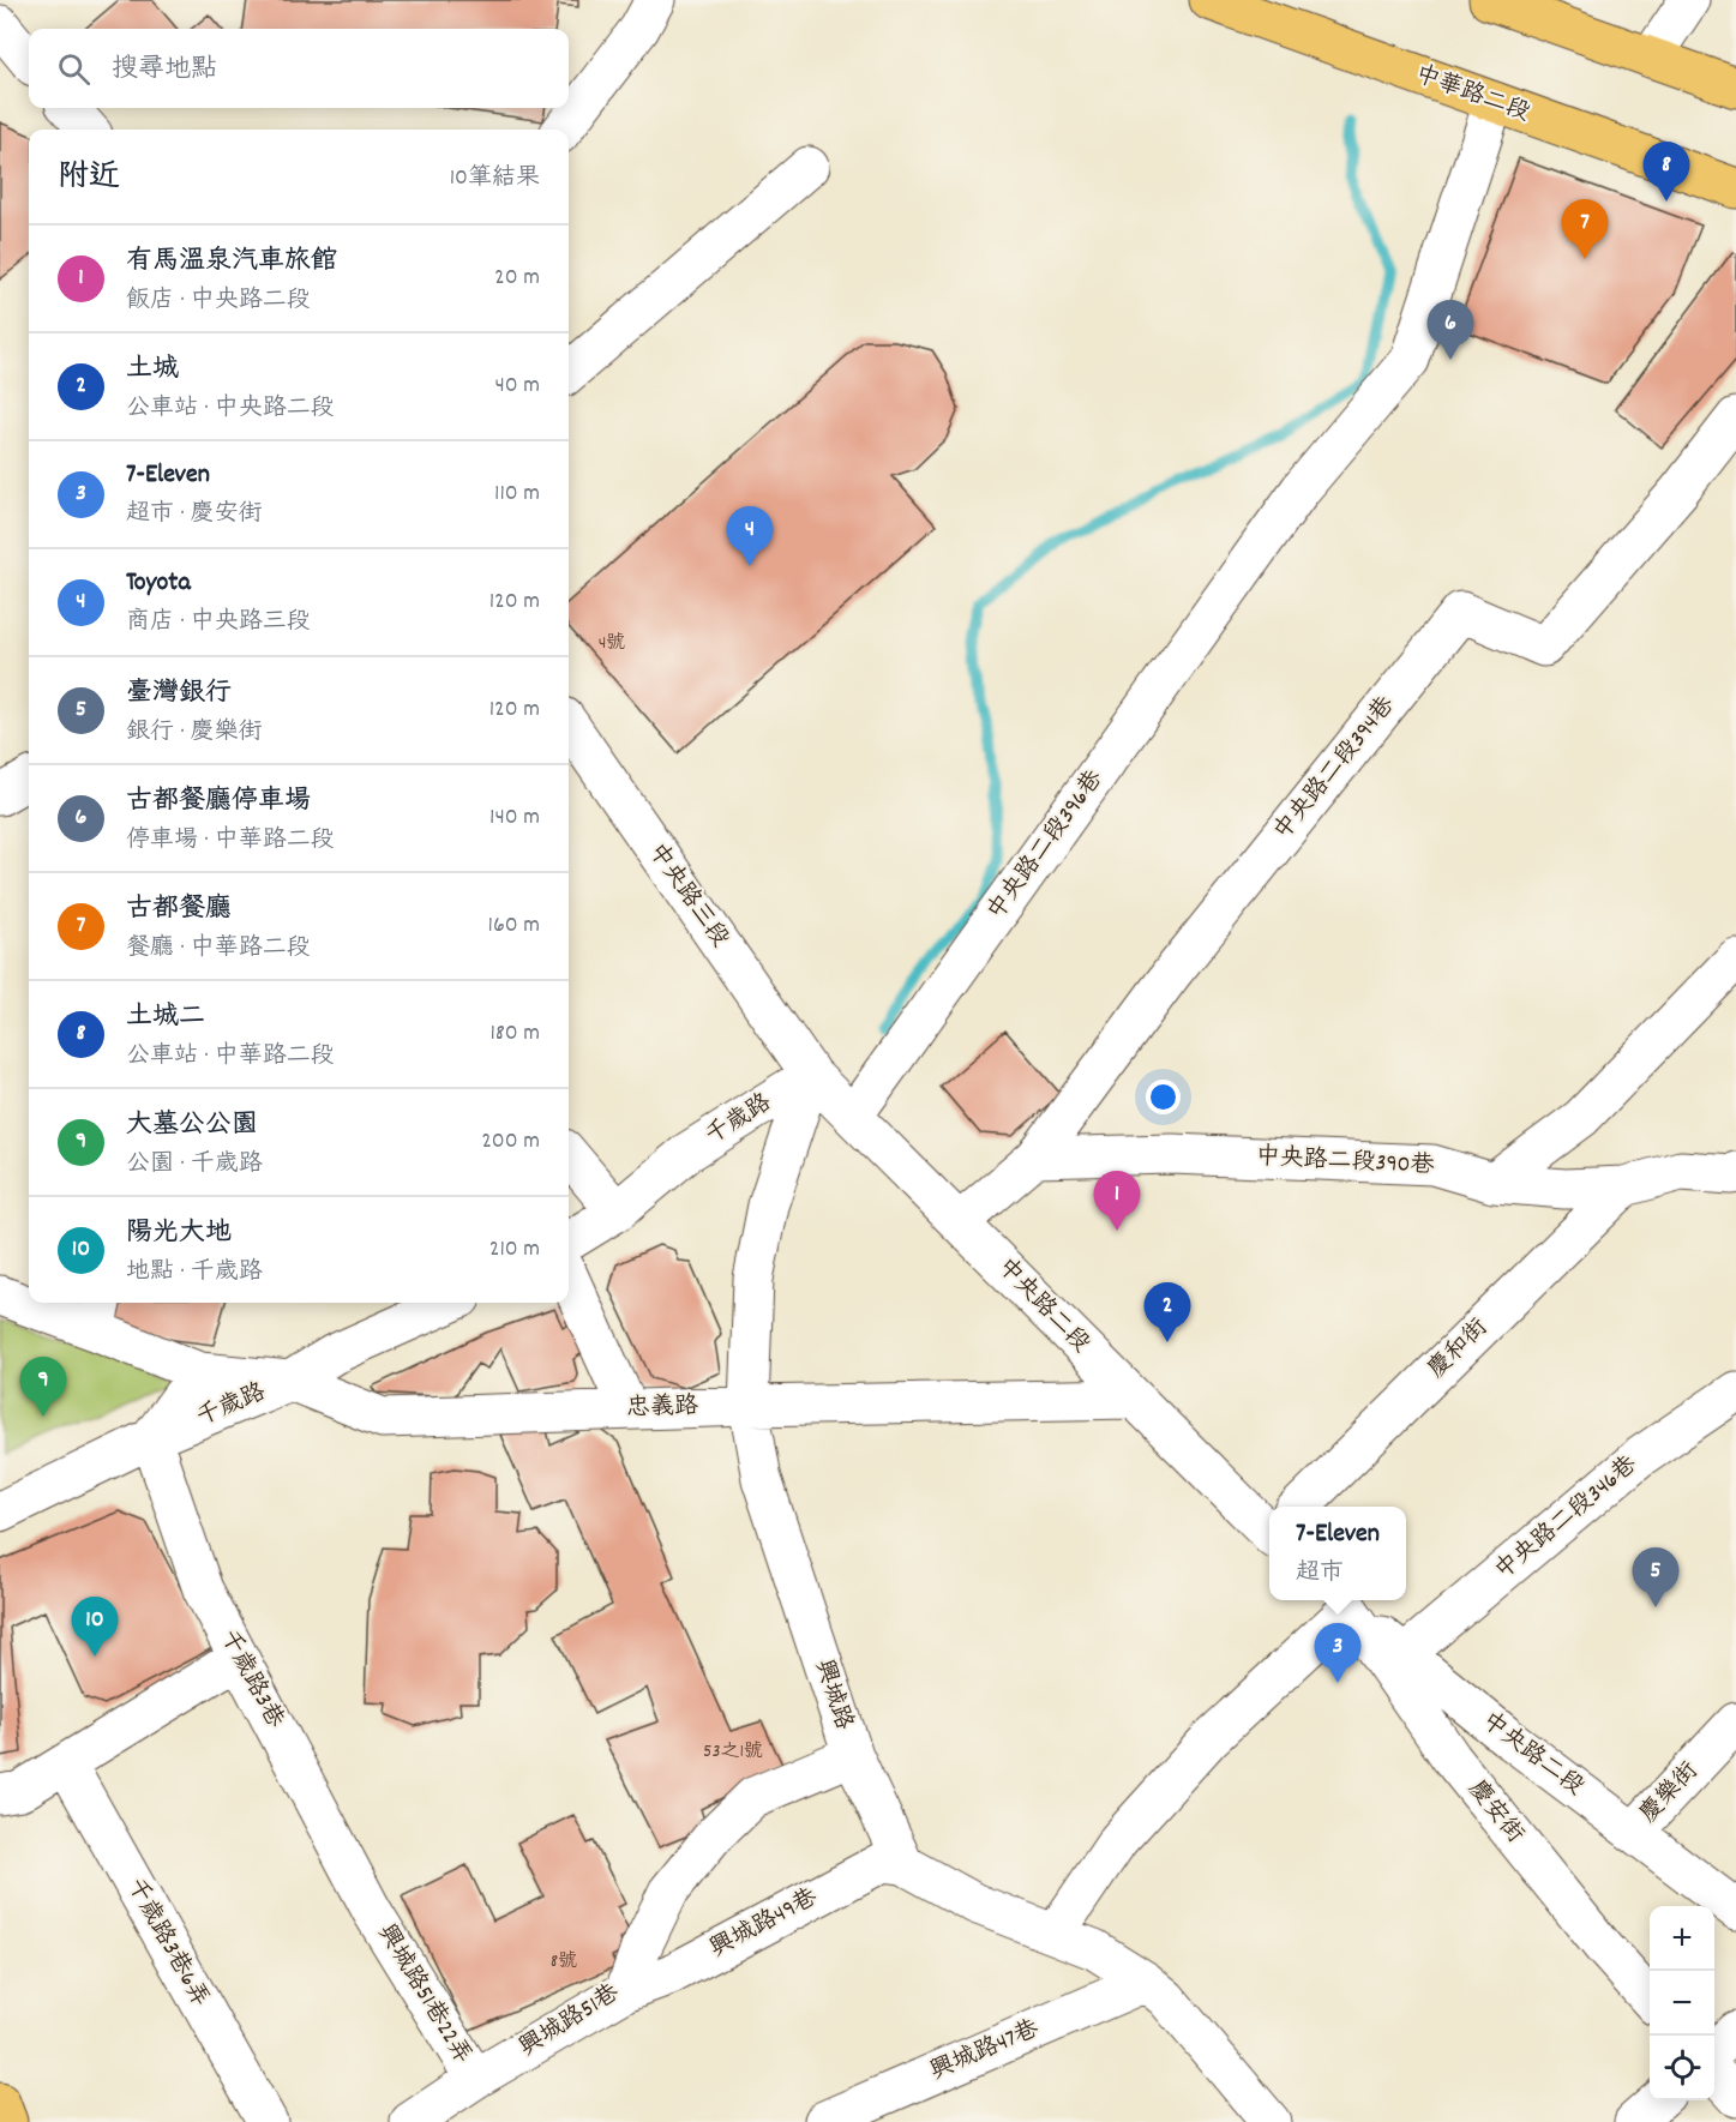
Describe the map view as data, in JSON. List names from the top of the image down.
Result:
{
  "streets": {
    "main road": ["中華路二段"],
    "street": [
      "中央路二段394巷",
      "中央路二段396巷",
      "中央路三段",
      "千歲路",
      "中央路二段390巷",
      "中央路二段",
      "慶和街",
      "忠義路",
      "中央路二段346巷",
      "千歲路3巷",
      "興城路",
      "慶樂街",
      "慶安街",
      "興城路49巷",
      "千歲路3巷6弄",
      "興城路51巷22弄",
      "興城路51巷",
      "興城路47巷"
    ]
  },
  "crossings": [
    ["中華路二段", "中央路二段396巷"],
    ["中央路二段394巷", "中央路二段390巷"],
    ["中央路二段394巷", "中央路二段"],
    ["中央路二段396巷", "中央路二段"],
    ["中央路三段", "千歲路"],
    ["中央路三段", "中央路二段"],
    ["中央路三段", "興城路"],
    ["千歲路", "中央路二段"],
    ["千歲路", "忠義路"],
    ["千歲路", "千歲路3巷"],
    ["千歲路", "興城路"],
    ["中央路二段390巷", "慶和街"],
    ["中央路二段", "忠義路"],
    ["中央路二段", "中央路二段346巷"],
    ["中央路二段", "興城路"],
    ["中央路二段", "慶樂街"],
    ["中央路二段", "慶安街"],
    ["忠義路", "興城路"],
    ["千歲路3巷", "興城路51巷22弄"],
    ["興城路", "興城路49巷"],
    ["興城路", "興城路51巷"],
    ["興城路49巷", "興城路51巷"],
    ["興城路51巷22弄", "興城路51巷"]
  ],
  "house_numbers": ["4號", "53之1號", "8號"],
  "page": {
    "search": "搜尋地點",
    "heading": ["附近", "10筆結果"],
    "pins": [
      "8",
      "7",
      "6",
      "4",
      "1",
      "2",
      "9",
      "5",
      "10",
      "3"
    ],
    "list": [
      {
        "mark": "1",
        "name": "有馬溫泉汽車旅館",
        "note": "飯店 · 中央路二段",
        "value": "20 m"
      },
      {
        "mark": "2",
        "name": "土城",
        "note": "公車站 · 中央路二段",
        "value": "40 m"
      },
      {
        "mark": "3",
        "name": "7-Eleven",
        "note": "超市 · 慶安街",
        "value": "110 m"
      },
      {
        "mark": "4",
        "name": "Toyota",
        "note": "商店 · 中央路三段",
        "value": "120 m"
      },
      {
        "mark": "5",
        "name": "臺灣銀行",
        "note": "銀行 · 慶樂街",
        "value": "120 m"
      },
      {
        "mark": "6",
        "name": "古都餐廳停車場",
        "note": "停車場 · 中華路二段",
        "value": "140 m"
      },
      {
        "mark": "7",
        "name": "古都餐廳",
        "note": "餐廳 · 中華路二段",
        "value": "160 m"
      },
      {
        "mark": "8",
        "name": "土城二",
        "note": "公車站 · 中華路二段",
        "value": "180 m"
      },
      {
        "mark": "9",
        "name": "大墓公公園",
        "note": "公園 · 千歲路",
        "value": "200 m"
      },
      {
        "mark": "10",
        "name": "陽光大地",
        "note": "地點 · 千歲路",
        "value": "210 m"
      }
    ],
    "popup": ["7-Eleven", "超市"],
    "map_buttons": ["+", "−"]
  }
}
